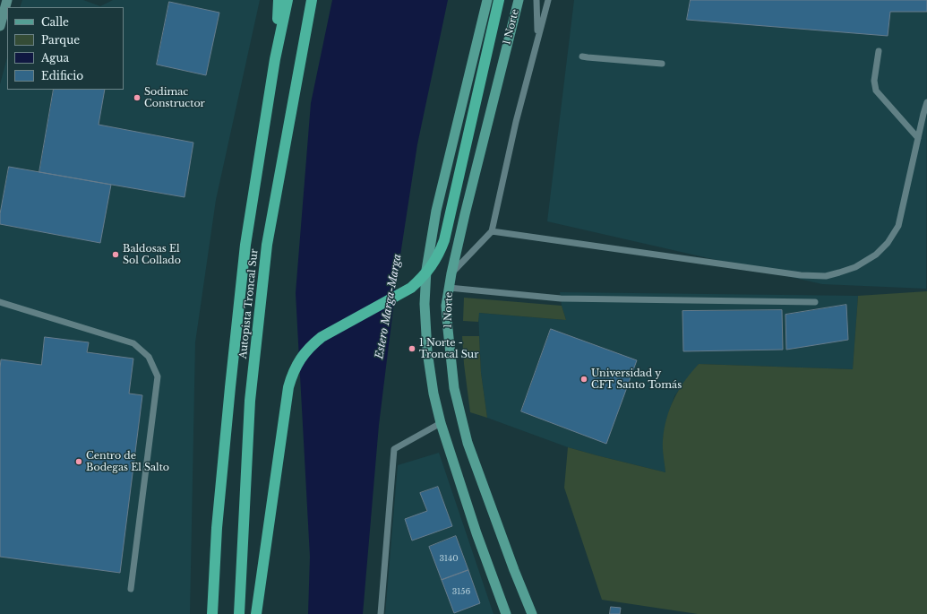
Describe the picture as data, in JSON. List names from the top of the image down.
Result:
{
  "streets": {
    "highway": ["Autopista Troncal Sur"],
    "main road": ["1 Norte"]
  },
  "water": ["Estero Marga-Marga"],
  "places": [
    "Sodimac Constructor",
    "Baldosas El Sol Collado",
    "1 Norte - Troncal Sur",
    "Universidad y CFT Santo Tomás",
    "Centro de Bodegas El Salto"
  ],
  "house_numbers": ["3140", "3156"],
  "legend": [
    "Calle",
    "Parque",
    "Agua",
    "Edificio"
  ]
}
